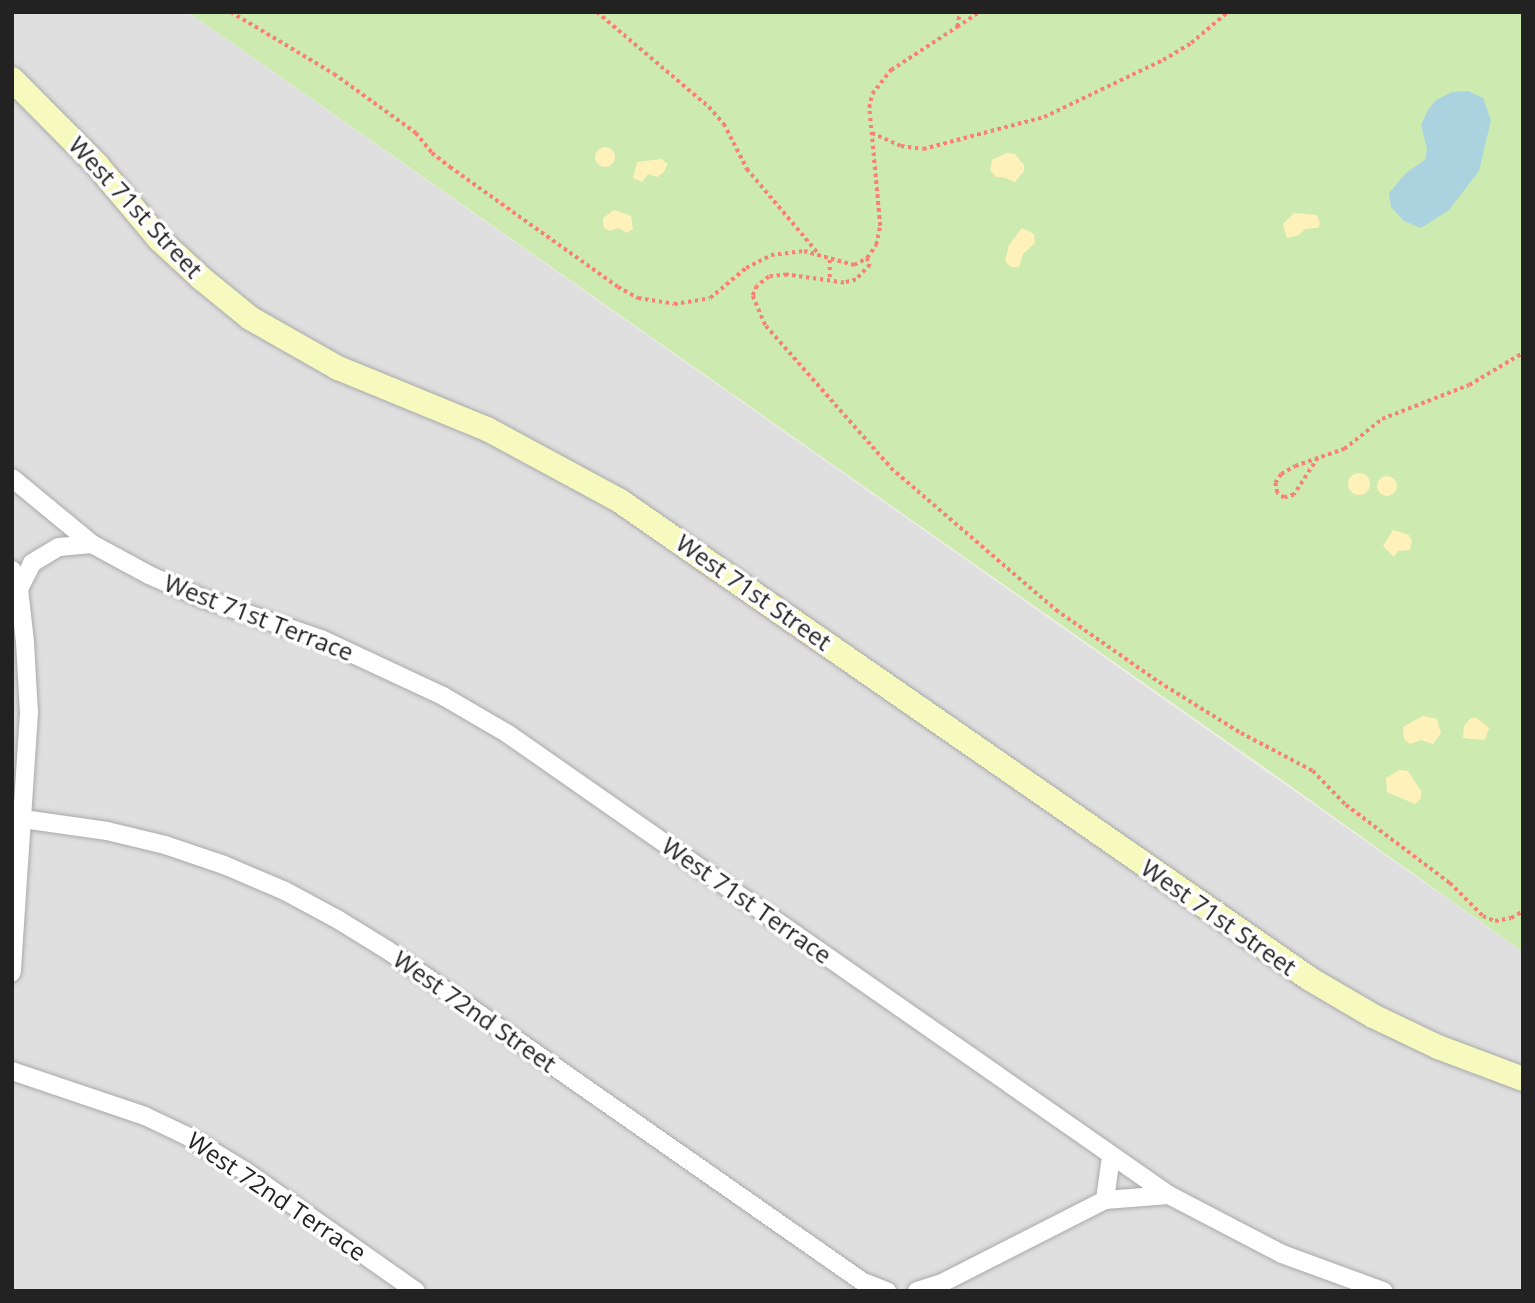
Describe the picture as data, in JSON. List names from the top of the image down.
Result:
{
  "streets": {
    "street": [
      "West 71st Street",
      "West 71st Terrace",
      "West 72nd Street",
      "West 72nd Terrace"
    ]
  }
}
